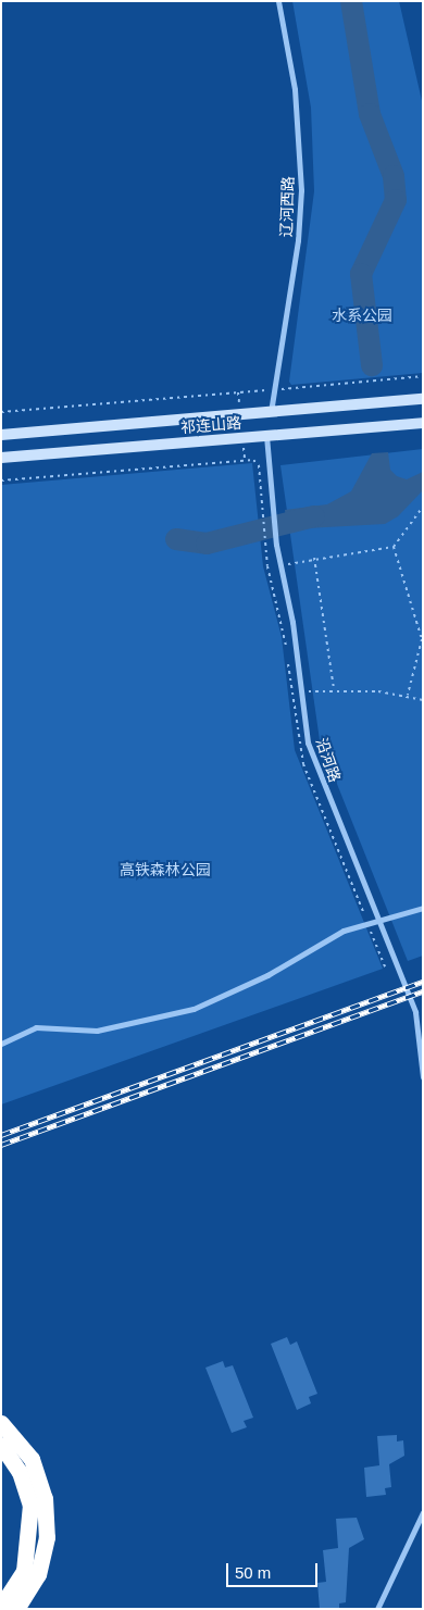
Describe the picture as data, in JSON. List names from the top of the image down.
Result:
{
  "streets": {
    "main road": ["祁连山路"],
    "street": ["辽河西路", "沿河路"]
  },
  "crossings": [
    ["辽河西路", "祁连山路"],
    ["祁连山路", "沿河路"]
  ],
  "parks": ["水系公园", "高铁森林公园"],
  "scale_bar": "50 m"
}
